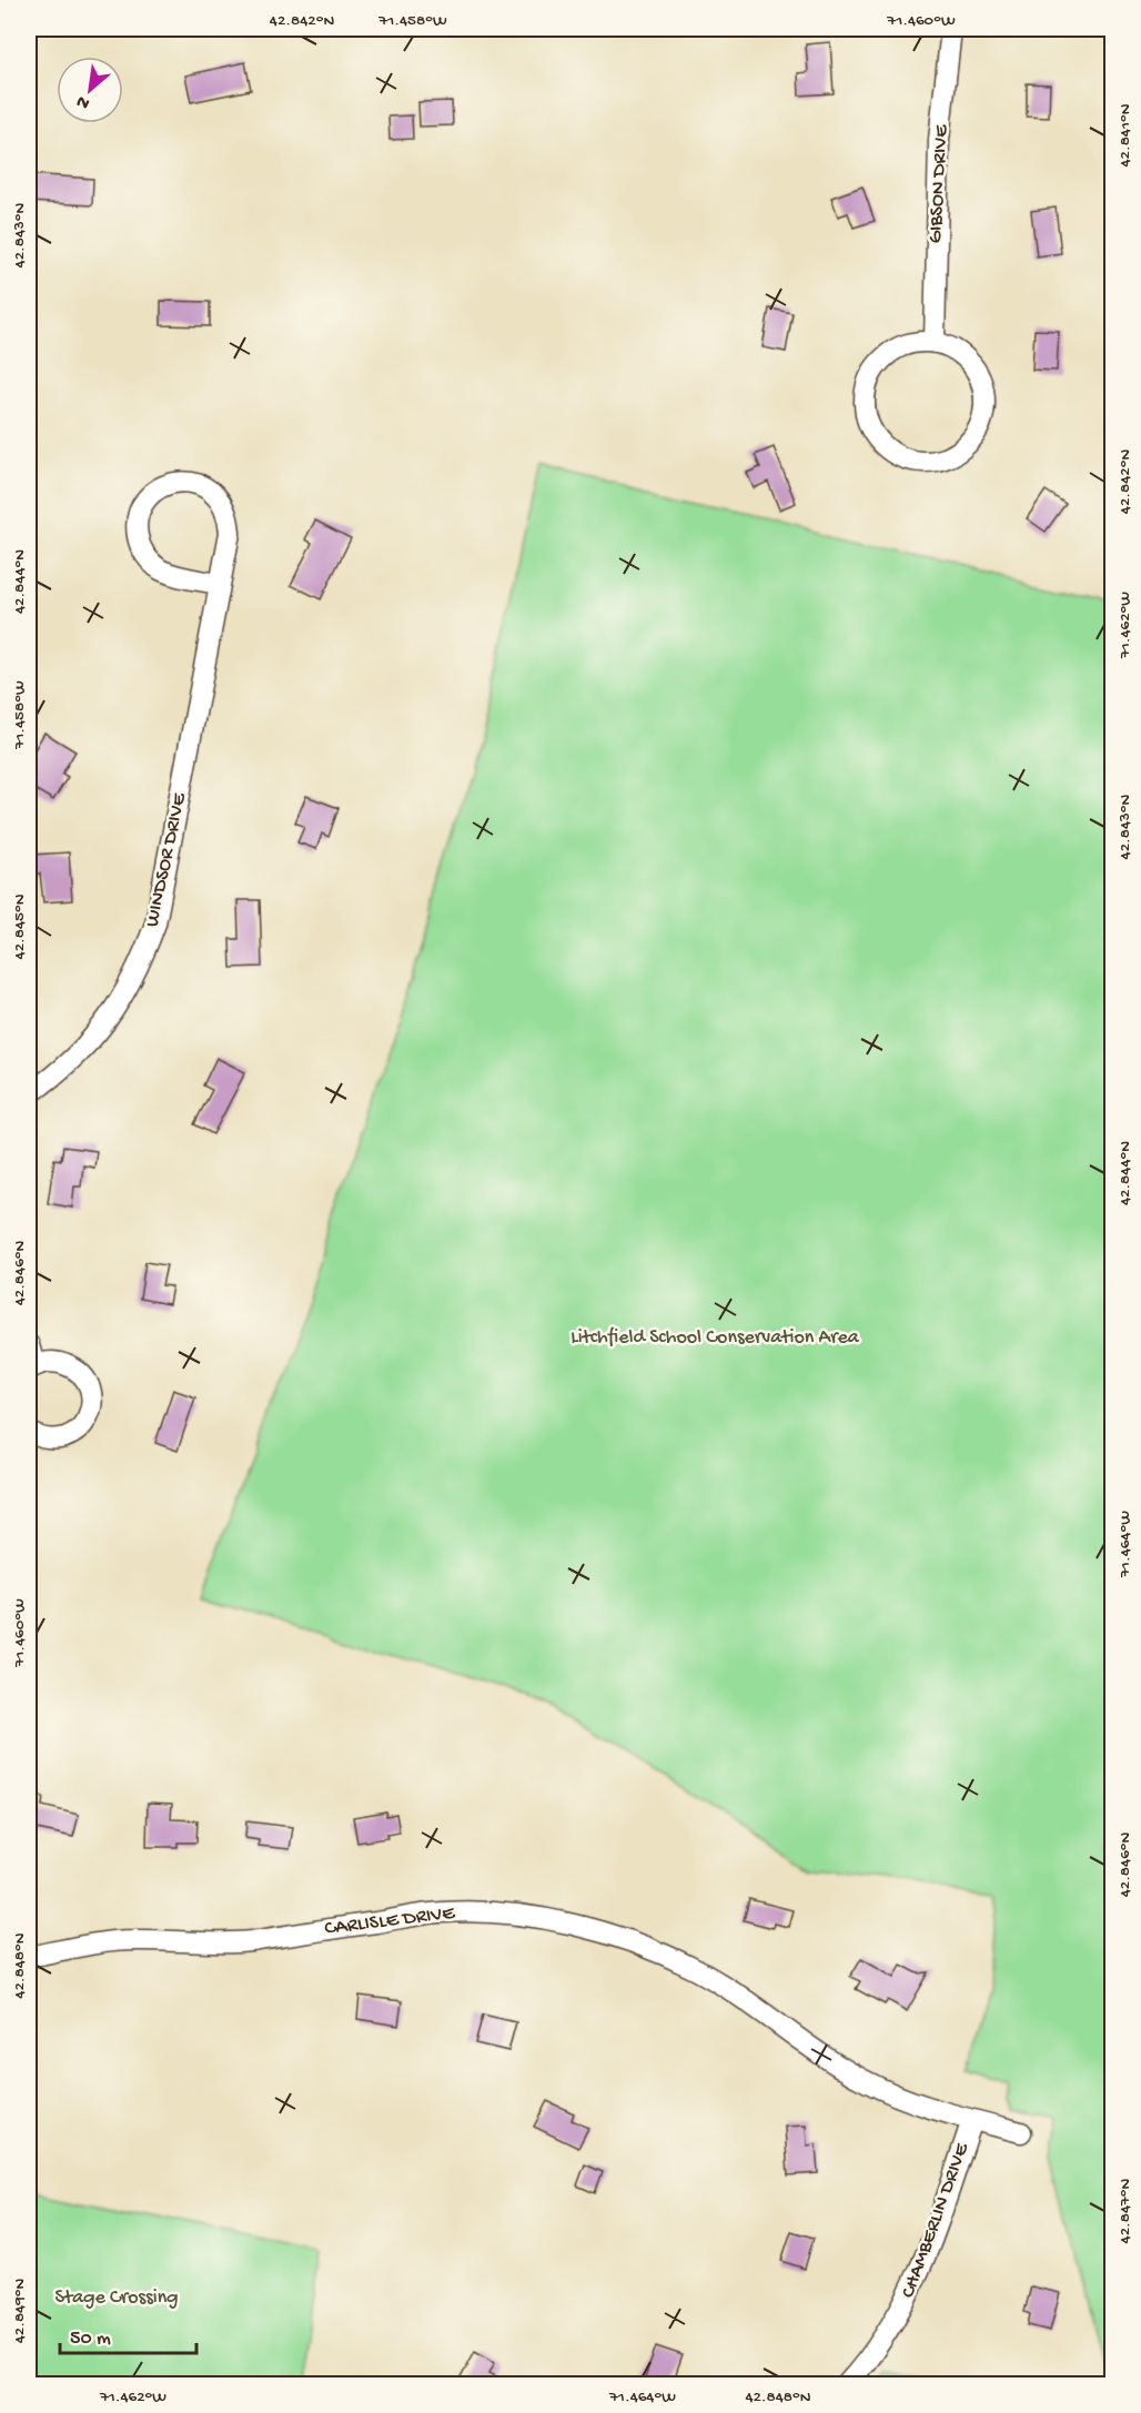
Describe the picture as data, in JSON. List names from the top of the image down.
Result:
{
  "streets": {
    "street": [
      "GIBSON DRIVE",
      "WINDSOR DRIVE",
      "CARLISLE DRIVE",
      "CHAMBERLIN DRIVE"
    ]
  },
  "crossings": [
    ["CARLISLE DRIVE", "CHAMBERLIN DRIVE"]
  ],
  "parks": ["Litchfield School Conservation Area", "Stage Crossing"],
  "scale_bar": "50 m",
  "north": "bottom left",
  "coordinates": [
    "42.842°N",
    "71.458°W",
    "71.460°W",
    "42.841°N",
    "42.843°N",
    "42.844°N",
    "71.462°W",
    "42.845°N",
    "42.846°N",
    "71.464°W",
    "42.848°N",
    "42.847°N",
    "42.849°N"
  ]
}
